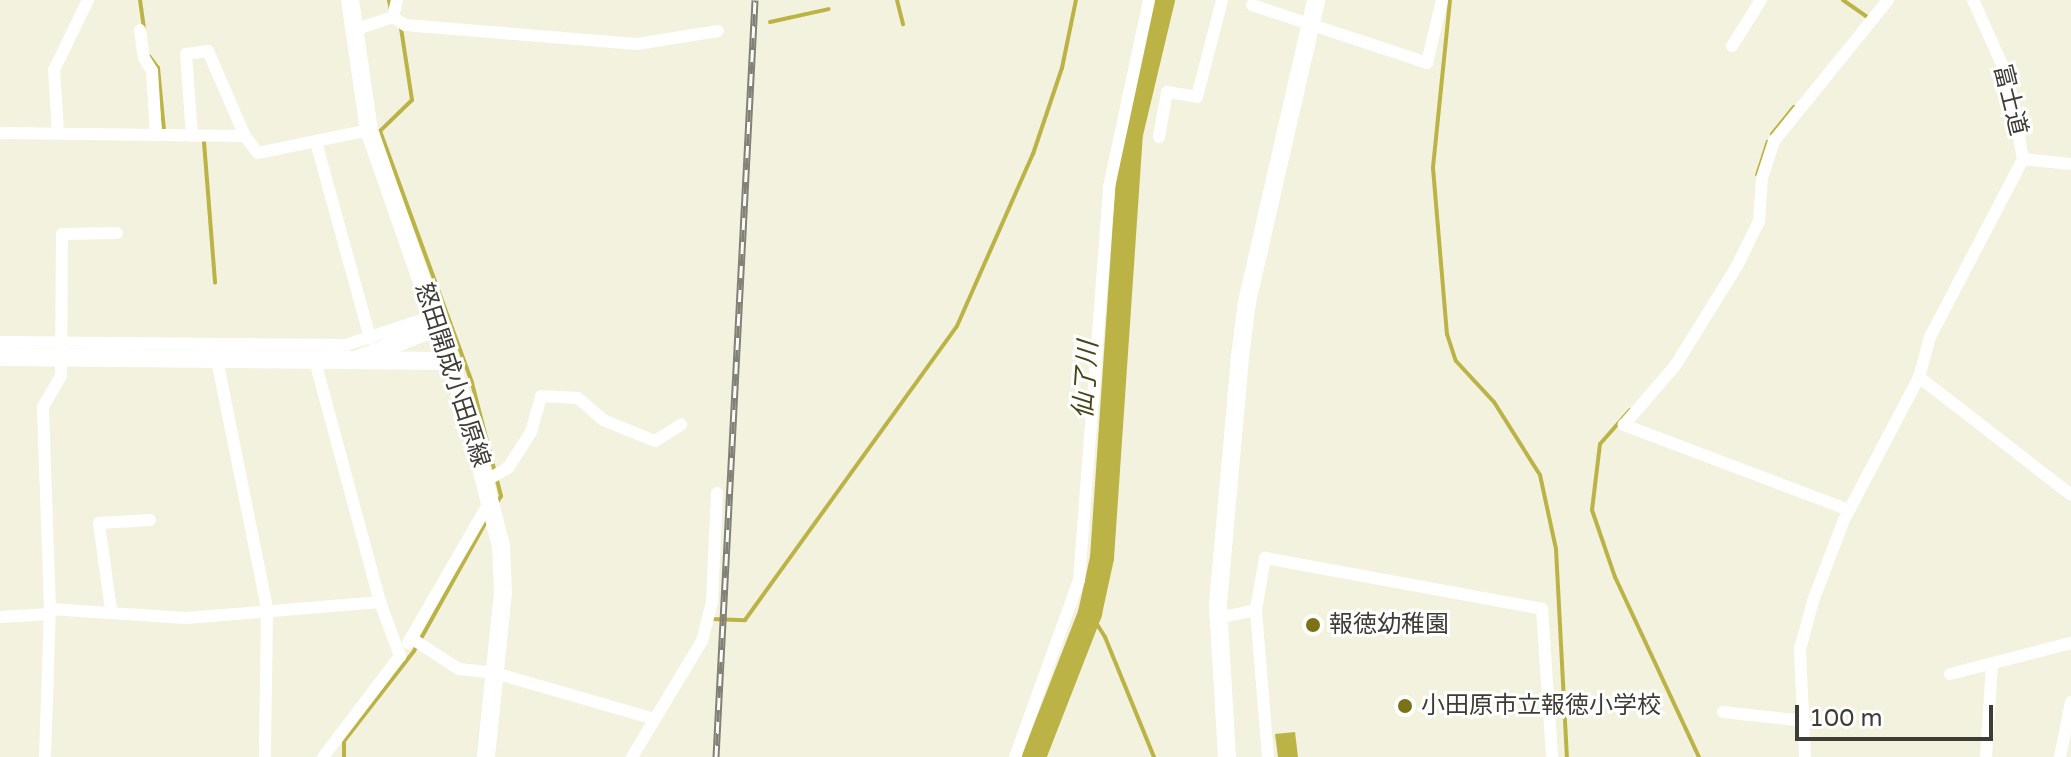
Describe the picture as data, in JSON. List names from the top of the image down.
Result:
{
  "streets": {
    "street": ["富士道", "怒田開成小田原線"]
  },
  "water": ["仙了川"],
  "places": ["報徳幼稚園", "小田原市立報徳小学校"],
  "scale_bar": "100 m"
}
